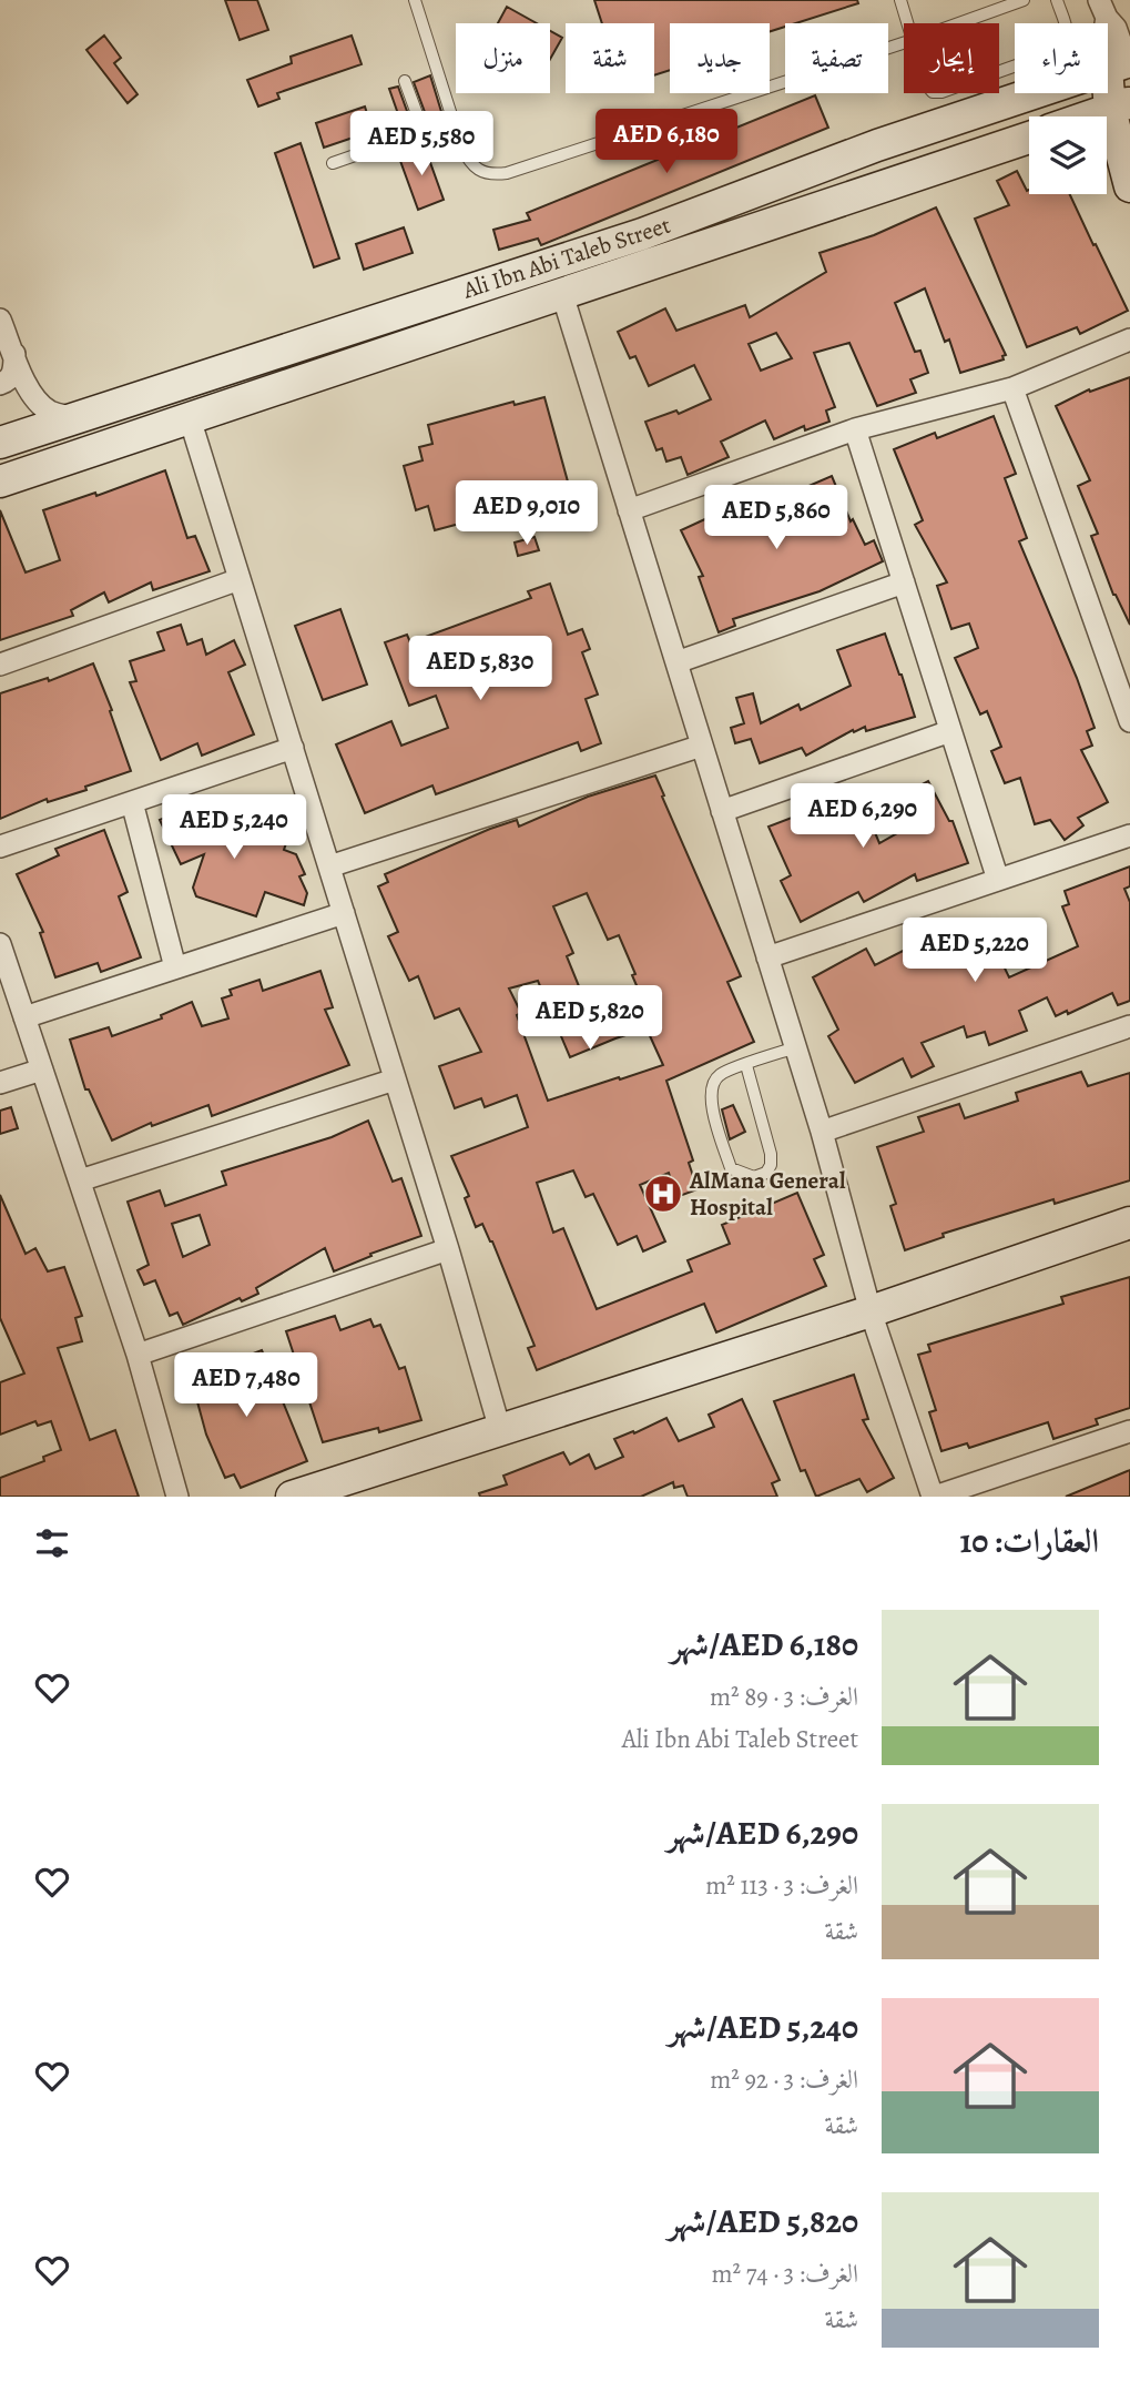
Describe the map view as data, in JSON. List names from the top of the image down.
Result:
{
  "streets": {
    "street": ["Ali Ibn Abi Taleb Street"]
  },
  "places": {
    "hospital": ["AlMana General Hospital"]
  },
  "page": {
    "chip": [
      "شراء",
      "إيجار",
      "تصفية",
      "جديد",
      "شقة",
      "منزل"
    ],
    "price": [
      "AED 6,180",
      "AED 5,580",
      "AED 9,010",
      "AED 5,860",
      "AED 5,830",
      "AED 6,290",
      "AED 5,240",
      "AED 5,220",
      "AED 5,820",
      "AED 7,480"
    ],
    "heading": "العقارات: 10",
    "list": [
      {
        "name": "AED 6,180/شهر",
        "note": "الغرف: 3 · 89 m² · Ali Ibn Abi Taleb Street"
      },
      {
        "name": "AED 6,290/شهر",
        "note": "الغرف: 3 · 113 m² · شقة"
      },
      {
        "name": "AED 5,240/شهر",
        "note": "الغرف: 3 · 92 m² · شقة"
      },
      {
        "name": "AED 5,820/شهر",
        "note": "الغرف: 3 · 74 m² · شقة"
      }
    ]
  }
}
